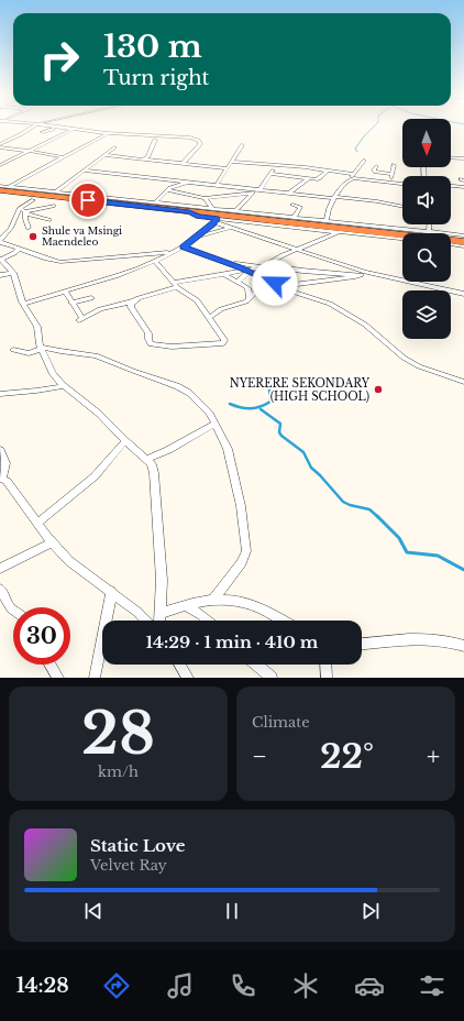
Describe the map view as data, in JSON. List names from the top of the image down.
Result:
{
  "places": ["Shule ya Msingi Maendeleo", "NYERERE SEKONDARY (HIGH SCHOOL)"],
  "north": "bottom",
  "page": {
    "turn": ["130 m", "Turn right"],
    "limit": "30",
    "trip": "14:29 · 1 min · 410 m",
    "tile": [
      ["28", "km/h"],
      "Climate"
    ],
    "heat": ["−", "22°", "+"],
    "song": ["Static Love", "Velvet Ray"],
    "tabs": "14:28"
  }
}
